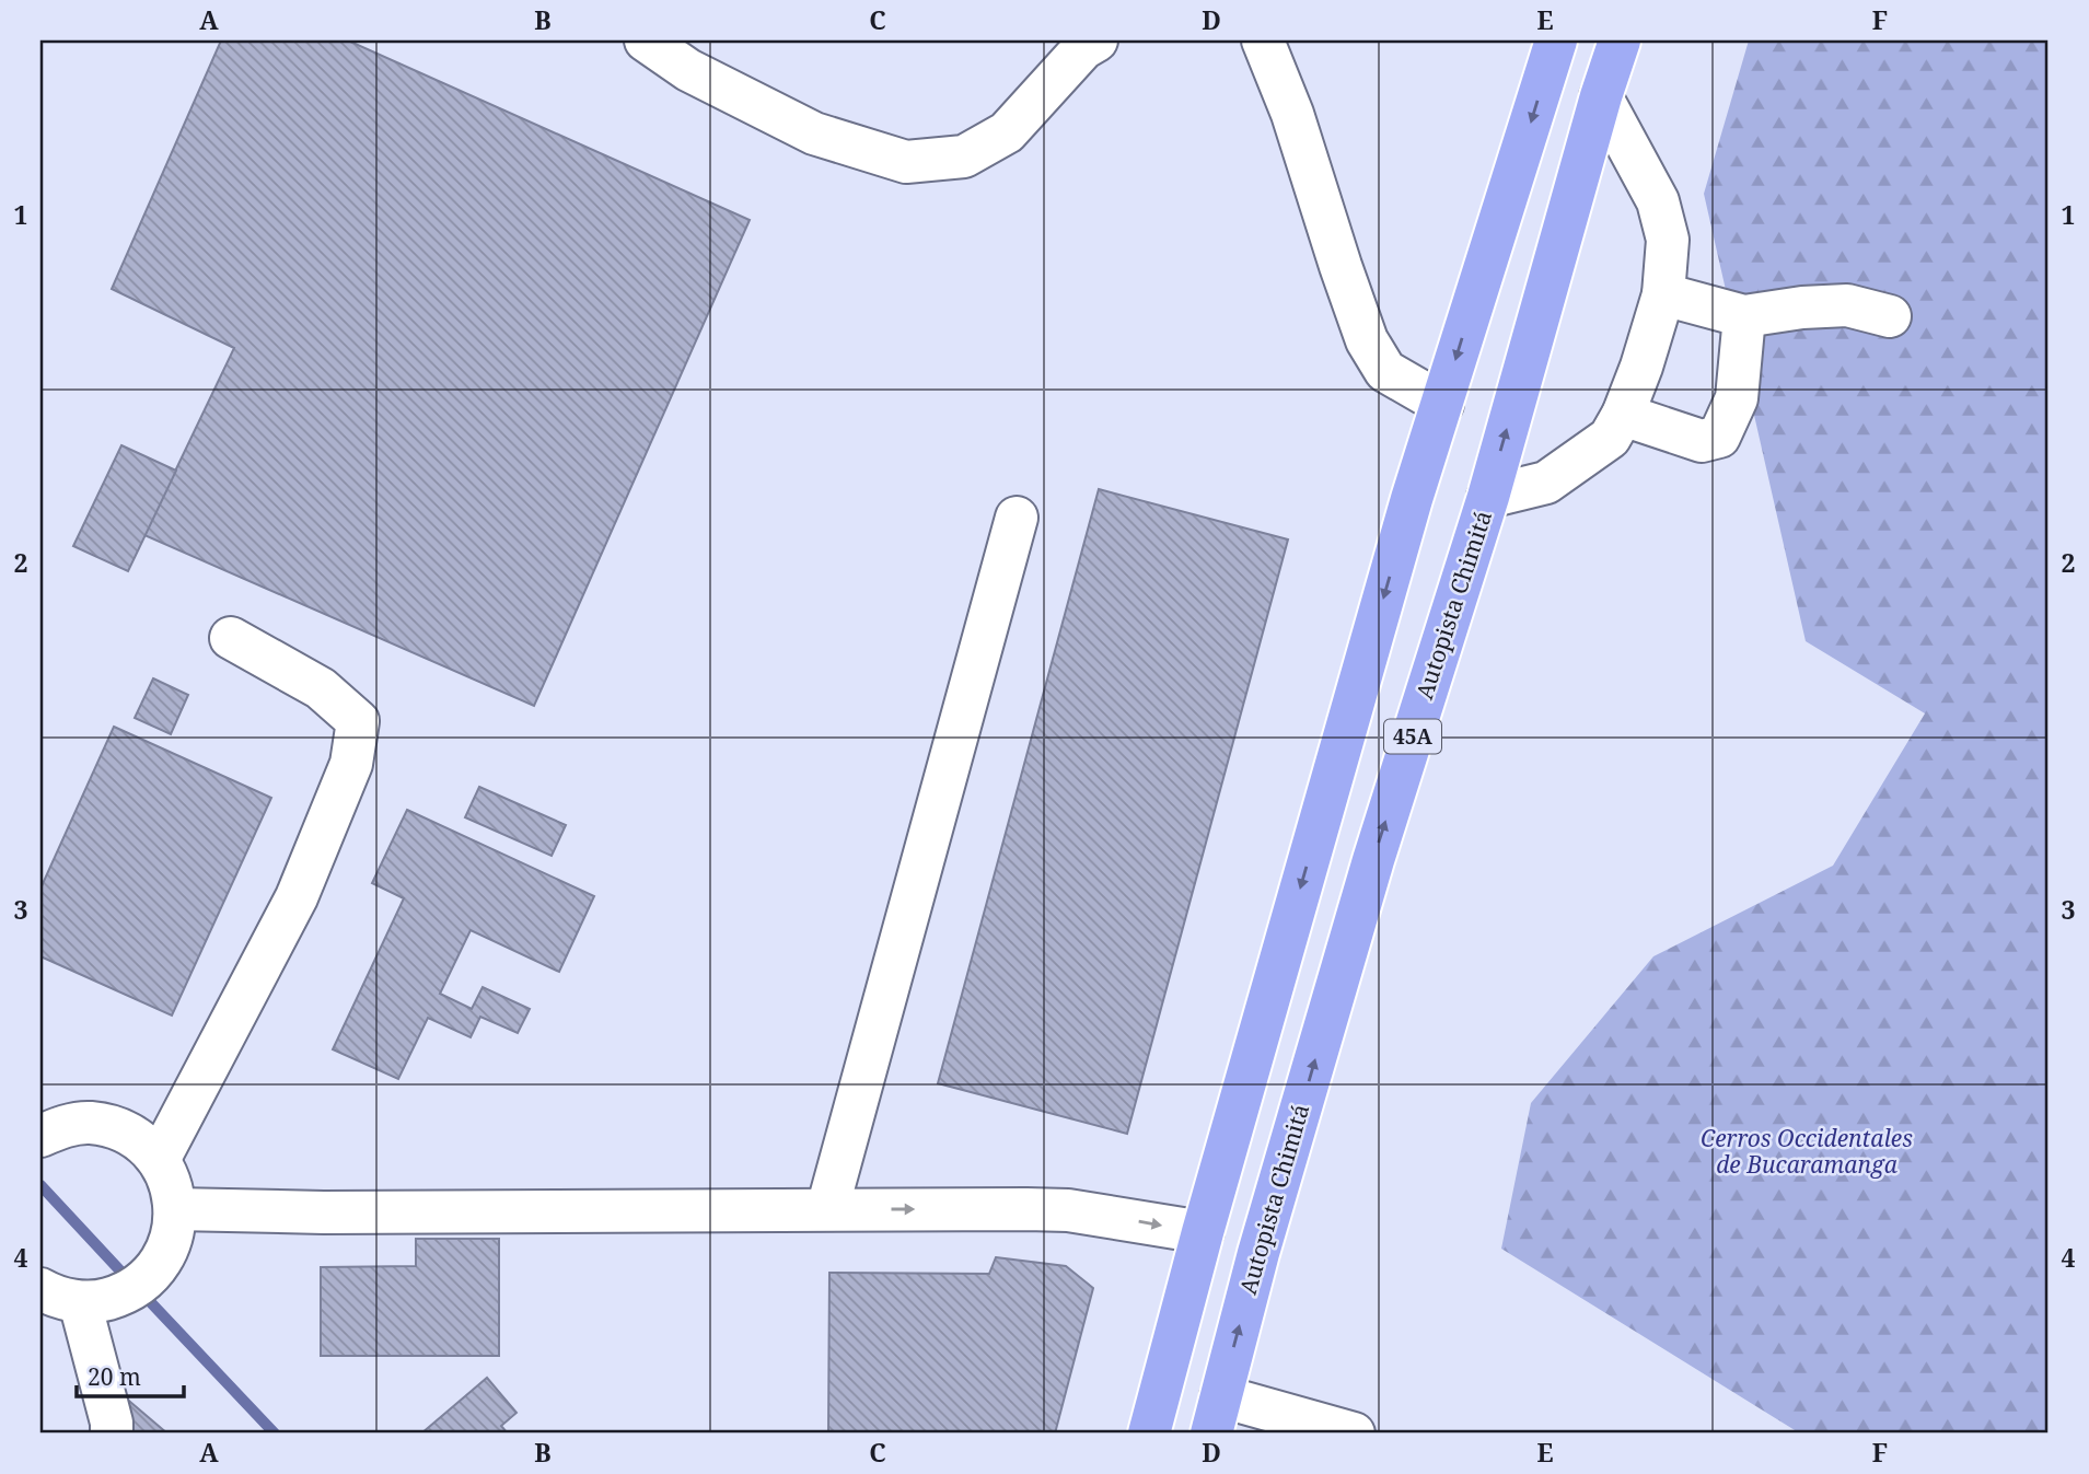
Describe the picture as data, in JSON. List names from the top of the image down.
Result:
{
  "streets": {
    "highway": ["Autopista Chimitá", "45A"]
  },
  "parks": ["Cerros Occidentales de Bucaramanga"],
  "scale_bar": "20 m",
  "grid": {
    "columns": [
      "A",
      "B",
      "C",
      "D",
      "E",
      "F"
    ],
    "rows": [
      "1",
      "2",
      "3",
      "4"
    ]
  }
}
